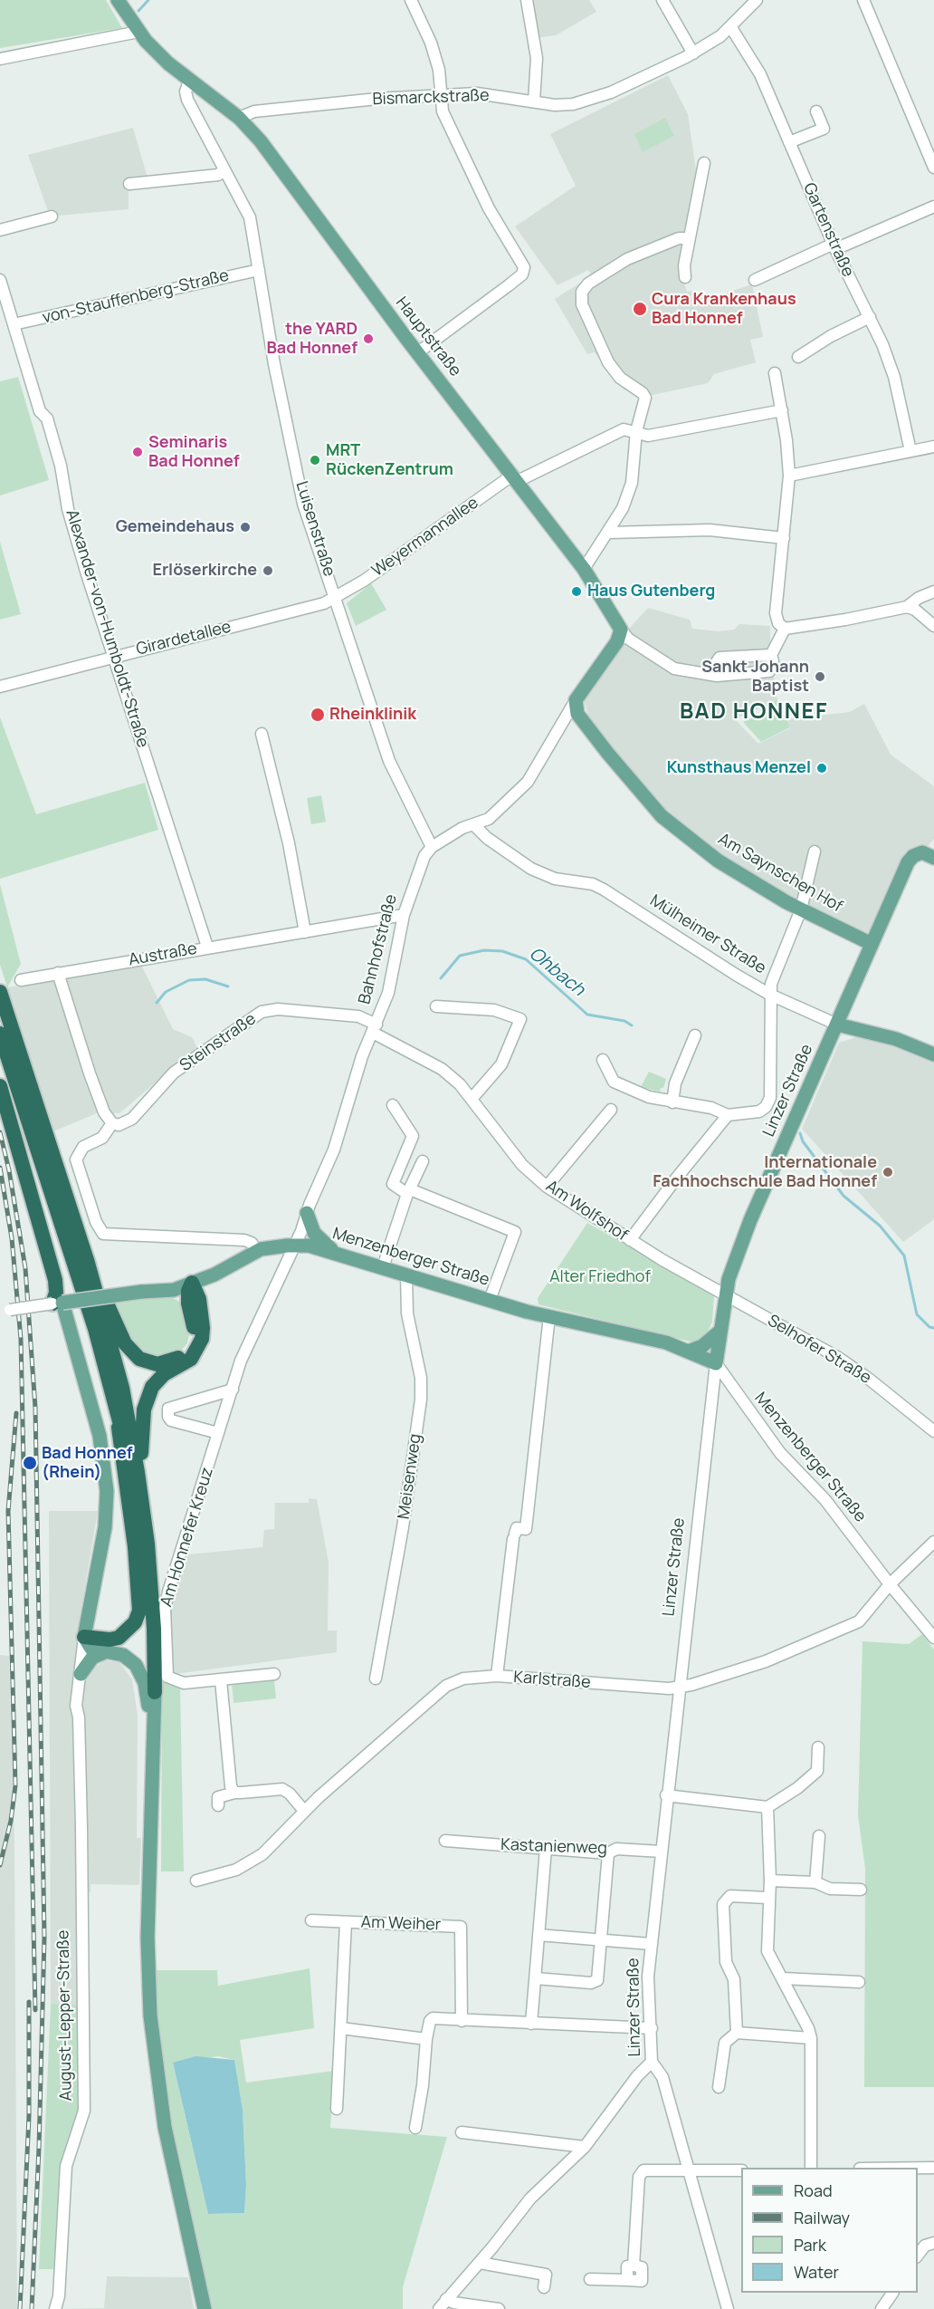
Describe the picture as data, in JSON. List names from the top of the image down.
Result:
{
  "streets": {
    "main road": [
      "Hauptstraße",
      "Am Saynschen Hof",
      "Mülheimer Straße",
      "Bahnhofstraße",
      "Linzer Straße",
      "Menzenberger Straße",
      "August-Lepper-Straße"
    ],
    "street": [
      "Bismarckstraße",
      "Gartenstraße",
      "von-Stauffenberg-Straße",
      "Luisenstraße",
      "Weyermannallee",
      "Alexander-von-Humboldt-Straße",
      "Girardetallee",
      "Austraße",
      "Steinstraße",
      "Am Wolfshof",
      "Selhofer Straße",
      "Meisenweg",
      "Am Honnefer Kreuz",
      "Karlstraße",
      "Kastanienweg",
      "Am Weiher"
    ]
  },
  "crossings": [
    ["Bismarckstraße", "Gartenstraße"],
    ["Bismarckstraße", "Hauptstraße"],
    ["von-Stauffenberg-Straße", "Luisenstraße"],
    ["von-Stauffenberg-Straße", "Alexander-von-Humboldt-Straße"],
    ["Hauptstraße", "Luisenstraße"],
    ["Hauptstraße", "Weyermannallee"],
    ["Hauptstraße", "Bahnhofstraße"],
    ["Luisenstraße", "Weyermannallee"],
    ["Luisenstraße", "Girardetallee"],
    ["Luisenstraße", "Bahnhofstraße"],
    ["Weyermannallee", "Girardetallee"],
    ["Alexander-von-Humboldt-Straße", "Girardetallee"],
    ["Alexander-von-Humboldt-Straße", "Austraße"],
    ["Am Saynschen Hof", "Bahnhofstraße"],
    ["Am Saynschen Hof", "Linzer Straße"],
    ["Mülheimer Straße", "Bahnhofstraße"],
    ["Mülheimer Straße", "Linzer Straße"],
    ["Bahnhofstraße", "Austraße"],
    ["Bahnhofstraße", "Steinstraße"],
    ["Bahnhofstraße", "Am Wolfshof"],
    ["Bahnhofstraße", "Menzenberger Straße"],
    ["Bahnhofstraße", "Am Honnefer Kreuz"],
    ["Steinstraße", "Am Wolfshof"],
    ["Linzer Straße", "Am Wolfshof"],
    ["Linzer Straße", "Menzenberger Straße"],
    ["Linzer Straße", "Selhofer Straße"],
    ["Linzer Straße", "Karlstraße"],
    ["Linzer Straße", "Kastanienweg"],
    ["Am Wolfshof", "Selhofer Straße"],
    ["Menzenberger Straße", "Meisenweg"],
    ["Menzenberger Straße", "Am Honnefer Kreuz"],
    ["Menzenberger Straße", "Karlstraße"],
    ["Menzenberger Straße", "August-Lepper-Straße"]
  ],
  "districts": ["BAD HONNEF"],
  "water": ["Ohbach"],
  "parks": ["Alter Friedhof"],
  "places": [
    "Cura Krankenhaus Bad Honnef",
    "the YARD Bad Honnef",
    "Seminaris Bad Honnef",
    "MRT RückenZentrum",
    "Gemeindehaus",
    "Erlöserkirche",
    "Haus Gutenberg",
    "Sankt Johann Baptist",
    "Rheinklinik",
    "Kunsthaus Menzel",
    "Internationale Fachhochschule Bad Honnef",
    "Bad Honnef (Rhein)"
  ],
  "legend": [
    "Road",
    "Railway",
    "Park",
    "Water"
  ]
}
